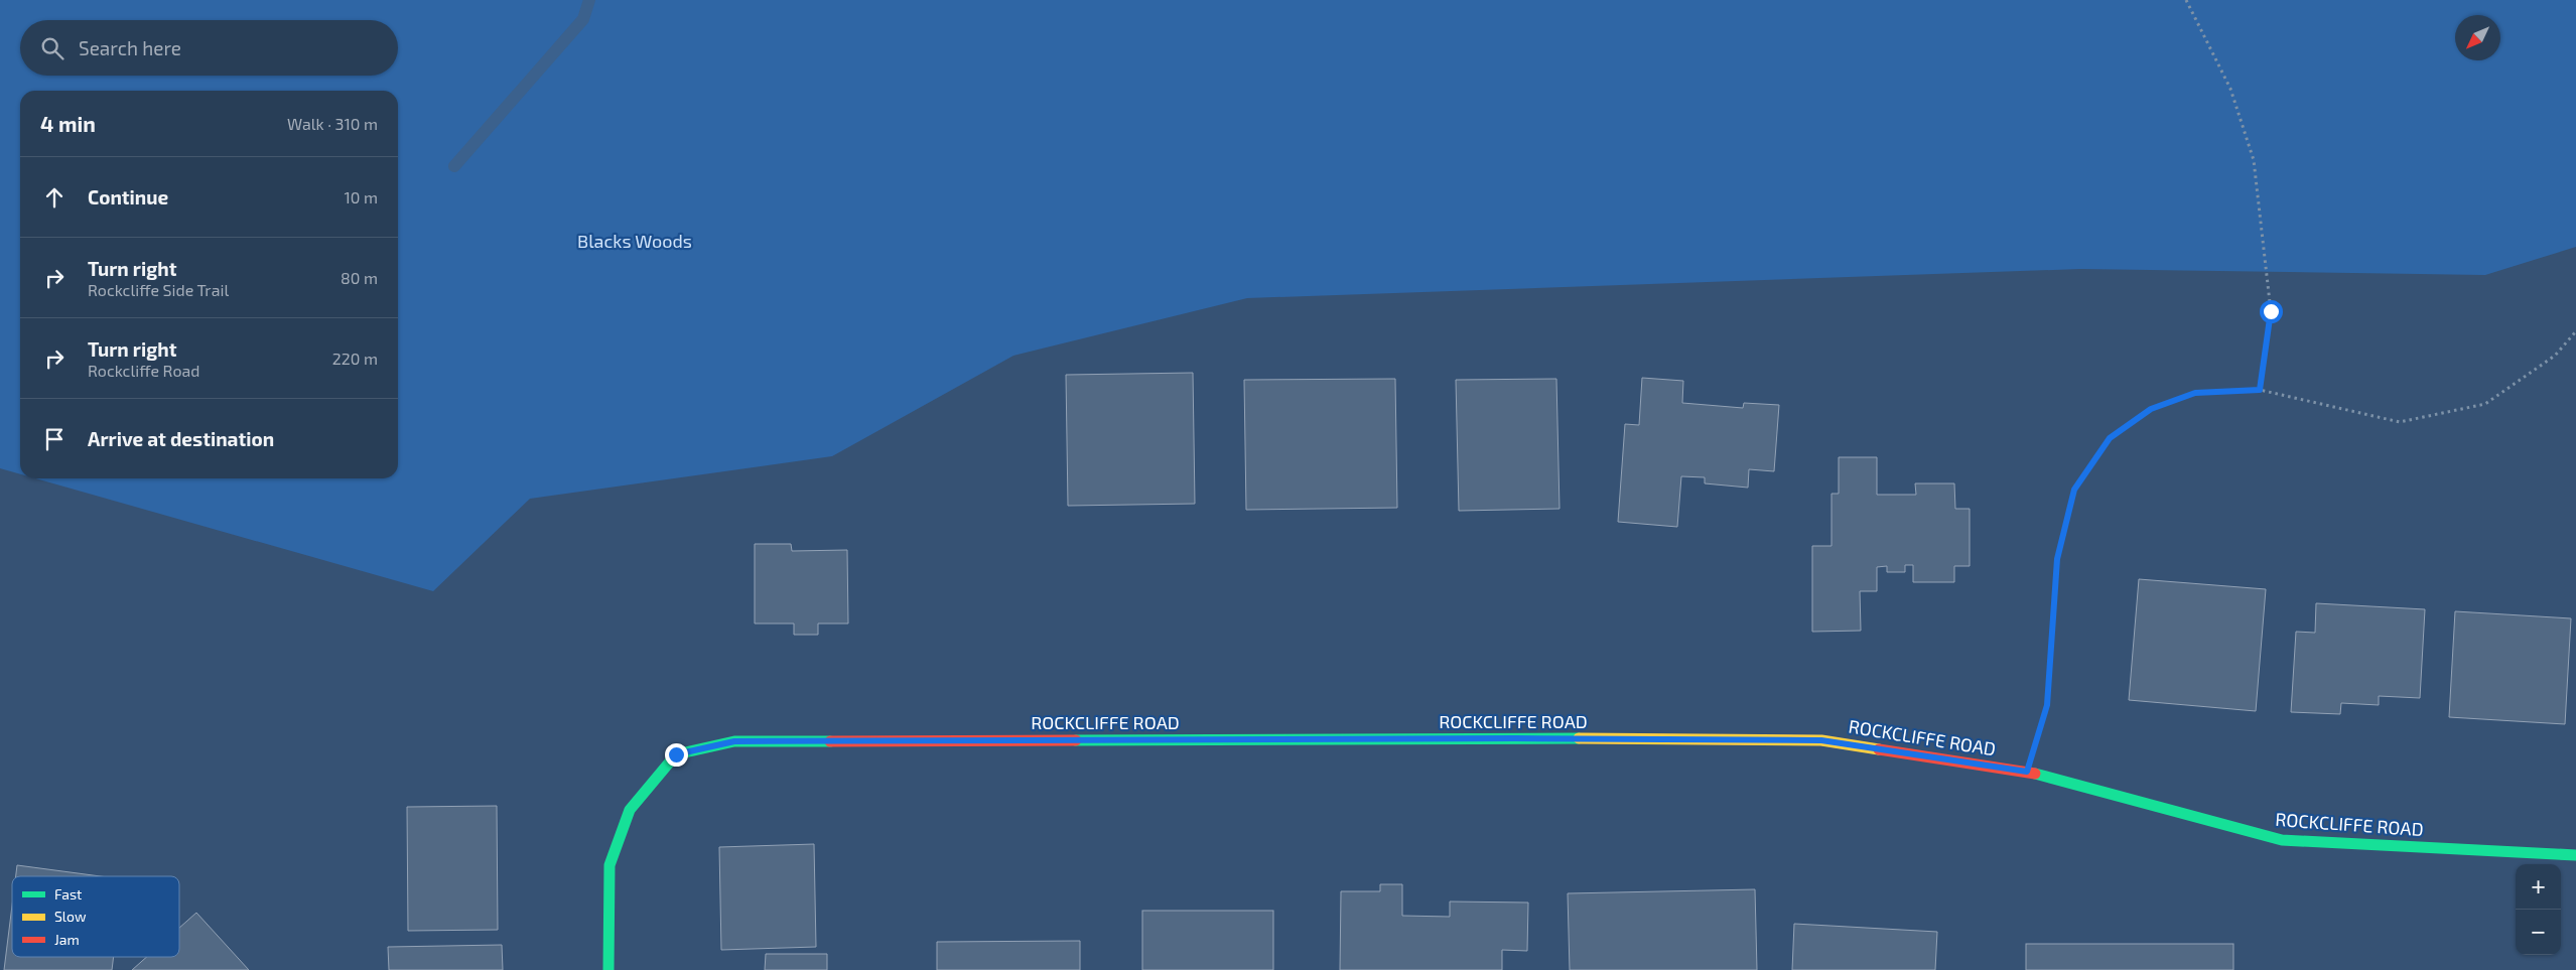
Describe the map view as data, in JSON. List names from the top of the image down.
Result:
{
  "streets": {
    "street": ["ROCKCLIFFE ROAD"]
  },
  "parks": ["Blacks Woods"],
  "legend": ["Fast", "Slow", "Jam"],
  "north": "bottom left",
  "page": {
    "search": "Search here",
    "heading": ["4 min", "Walk · 310 m"],
    "list": [
      ["Continue", "10 m"],
      ["Turn right", "Rockcliffe Side Trail", "80 m"],
      ["Turn right", "Rockcliffe Road", "220 m"],
      "Arrive at destination"
    ],
    "map_buttons": ["+", "−"]
  }
}
